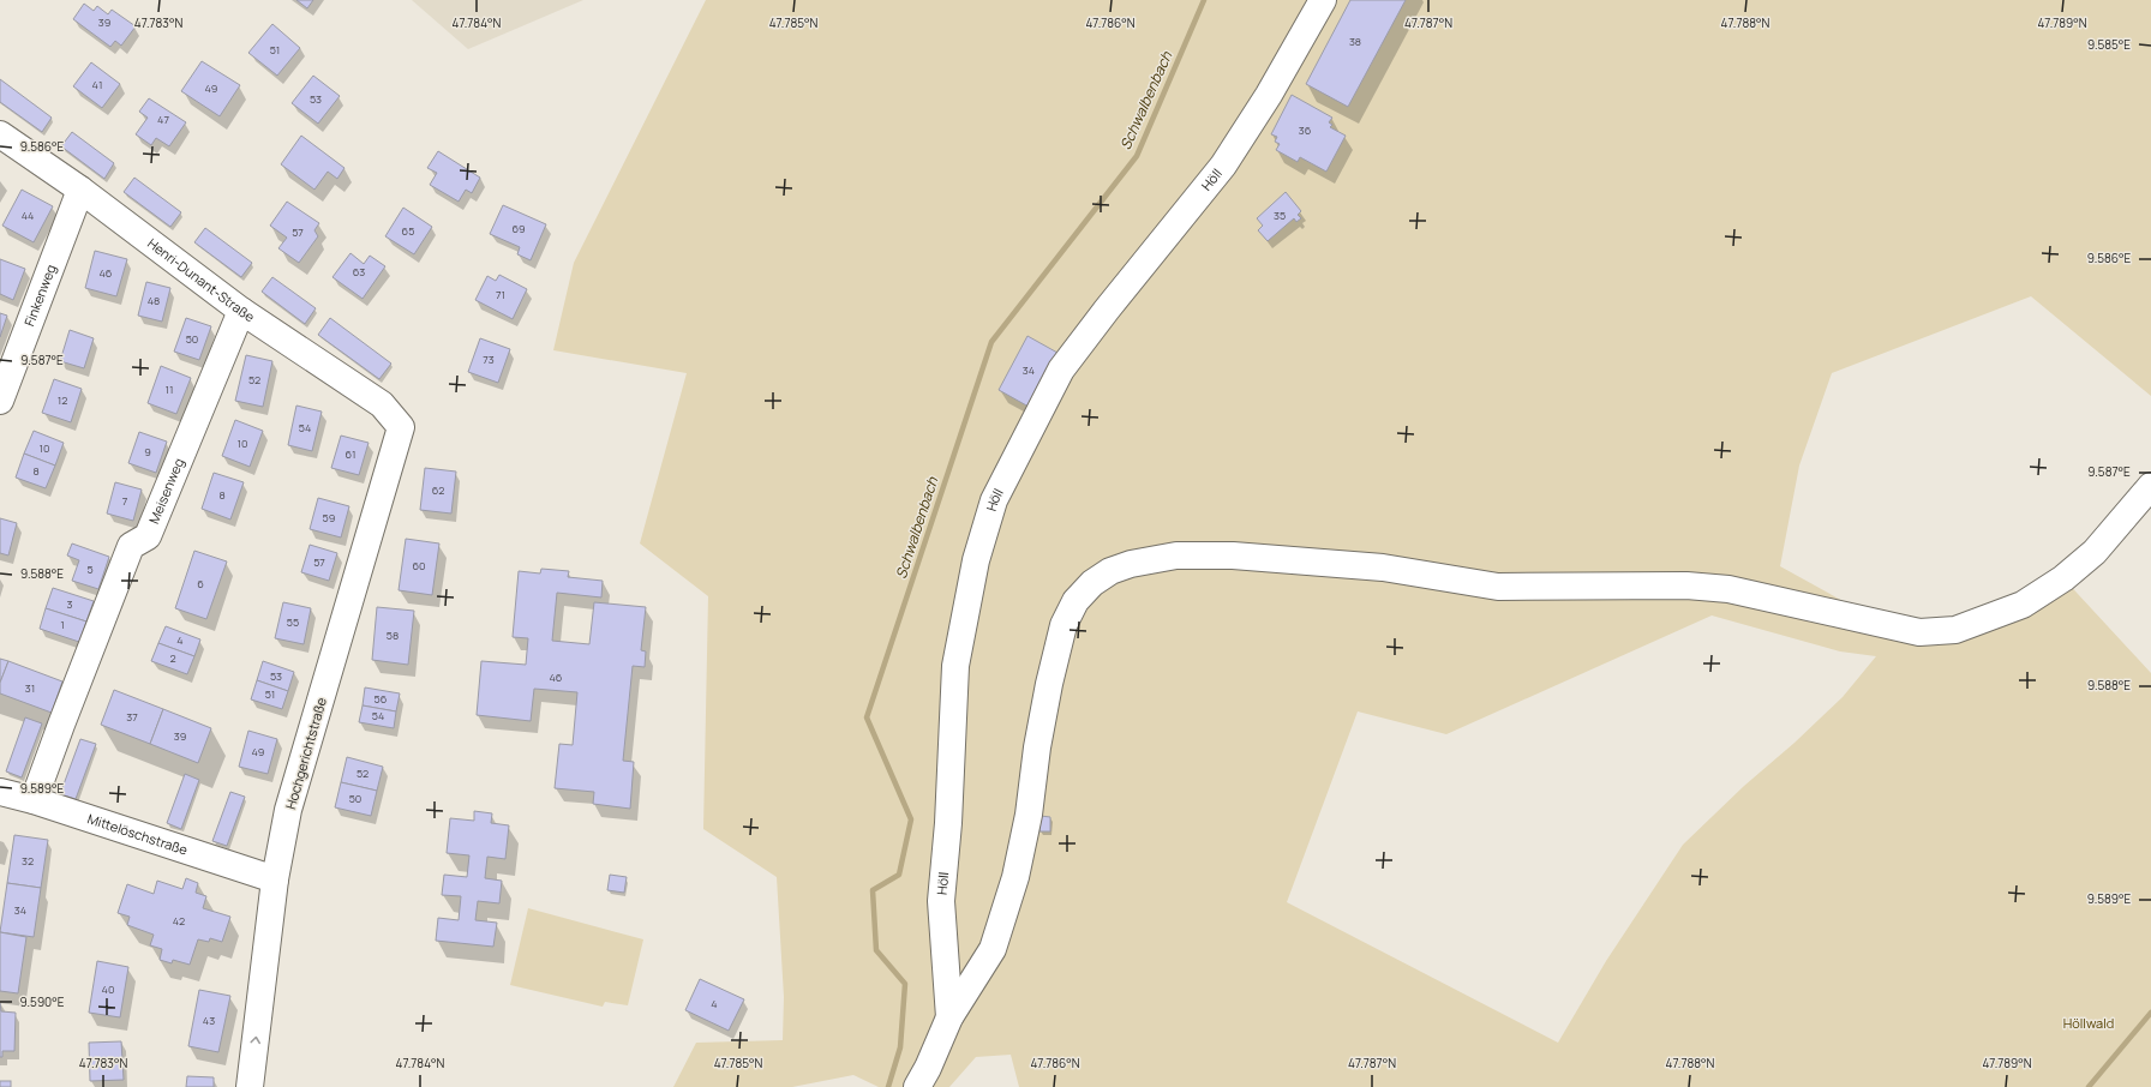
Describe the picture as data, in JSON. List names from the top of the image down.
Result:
{
  "streets": {
    "street": [
      "Höll",
      "Henri-Dunant-Straße",
      "Finkenweg",
      "Meisenweg",
      "Hochgerichtstraße",
      "Mittelöschstraße"
    ]
  },
  "crossings": [
    ["Henri-Dunant-Straße", "Finkenweg"],
    ["Henri-Dunant-Straße", "Meisenweg"],
    ["Henri-Dunant-Straße", "Hochgerichtstraße"],
    ["Meisenweg", "Mittelöschstraße"],
    ["Hochgerichtstraße", "Mittelöschstraße"]
  ],
  "water": ["Schwalbenbach"],
  "parks": ["Höllwald"],
  "house_numbers": [
    "39",
    "38",
    "51",
    "41",
    "49",
    "53",
    "47",
    "36",
    "44",
    "35",
    "69",
    "65",
    "57",
    "63",
    "46",
    "71",
    "48",
    "50",
    "73",
    "34",
    "52",
    "11",
    "12",
    "54",
    "10",
    "10",
    "9",
    "61",
    "8",
    "62",
    "8",
    "7",
    "59",
    "57",
    "60",
    "5",
    "6",
    "3",
    "55",
    "1",
    "58",
    "4",
    "2",
    "53",
    "46",
    "31",
    "51",
    "56",
    "54",
    "37",
    "39",
    "49",
    "52",
    "50",
    "32",
    "34",
    "42",
    "40",
    "4",
    "43"
  ],
  "coordinates": [
    "47.783°N",
    "47.784°N",
    "47.785°N",
    "47.786°N",
    "47.787°N",
    "47.788°N",
    "47.789°N",
    "9.585°E",
    "9.586°E",
    "9.587°E",
    "9.588°E",
    "9.589°E",
    "9.590°E"
  ]
}
